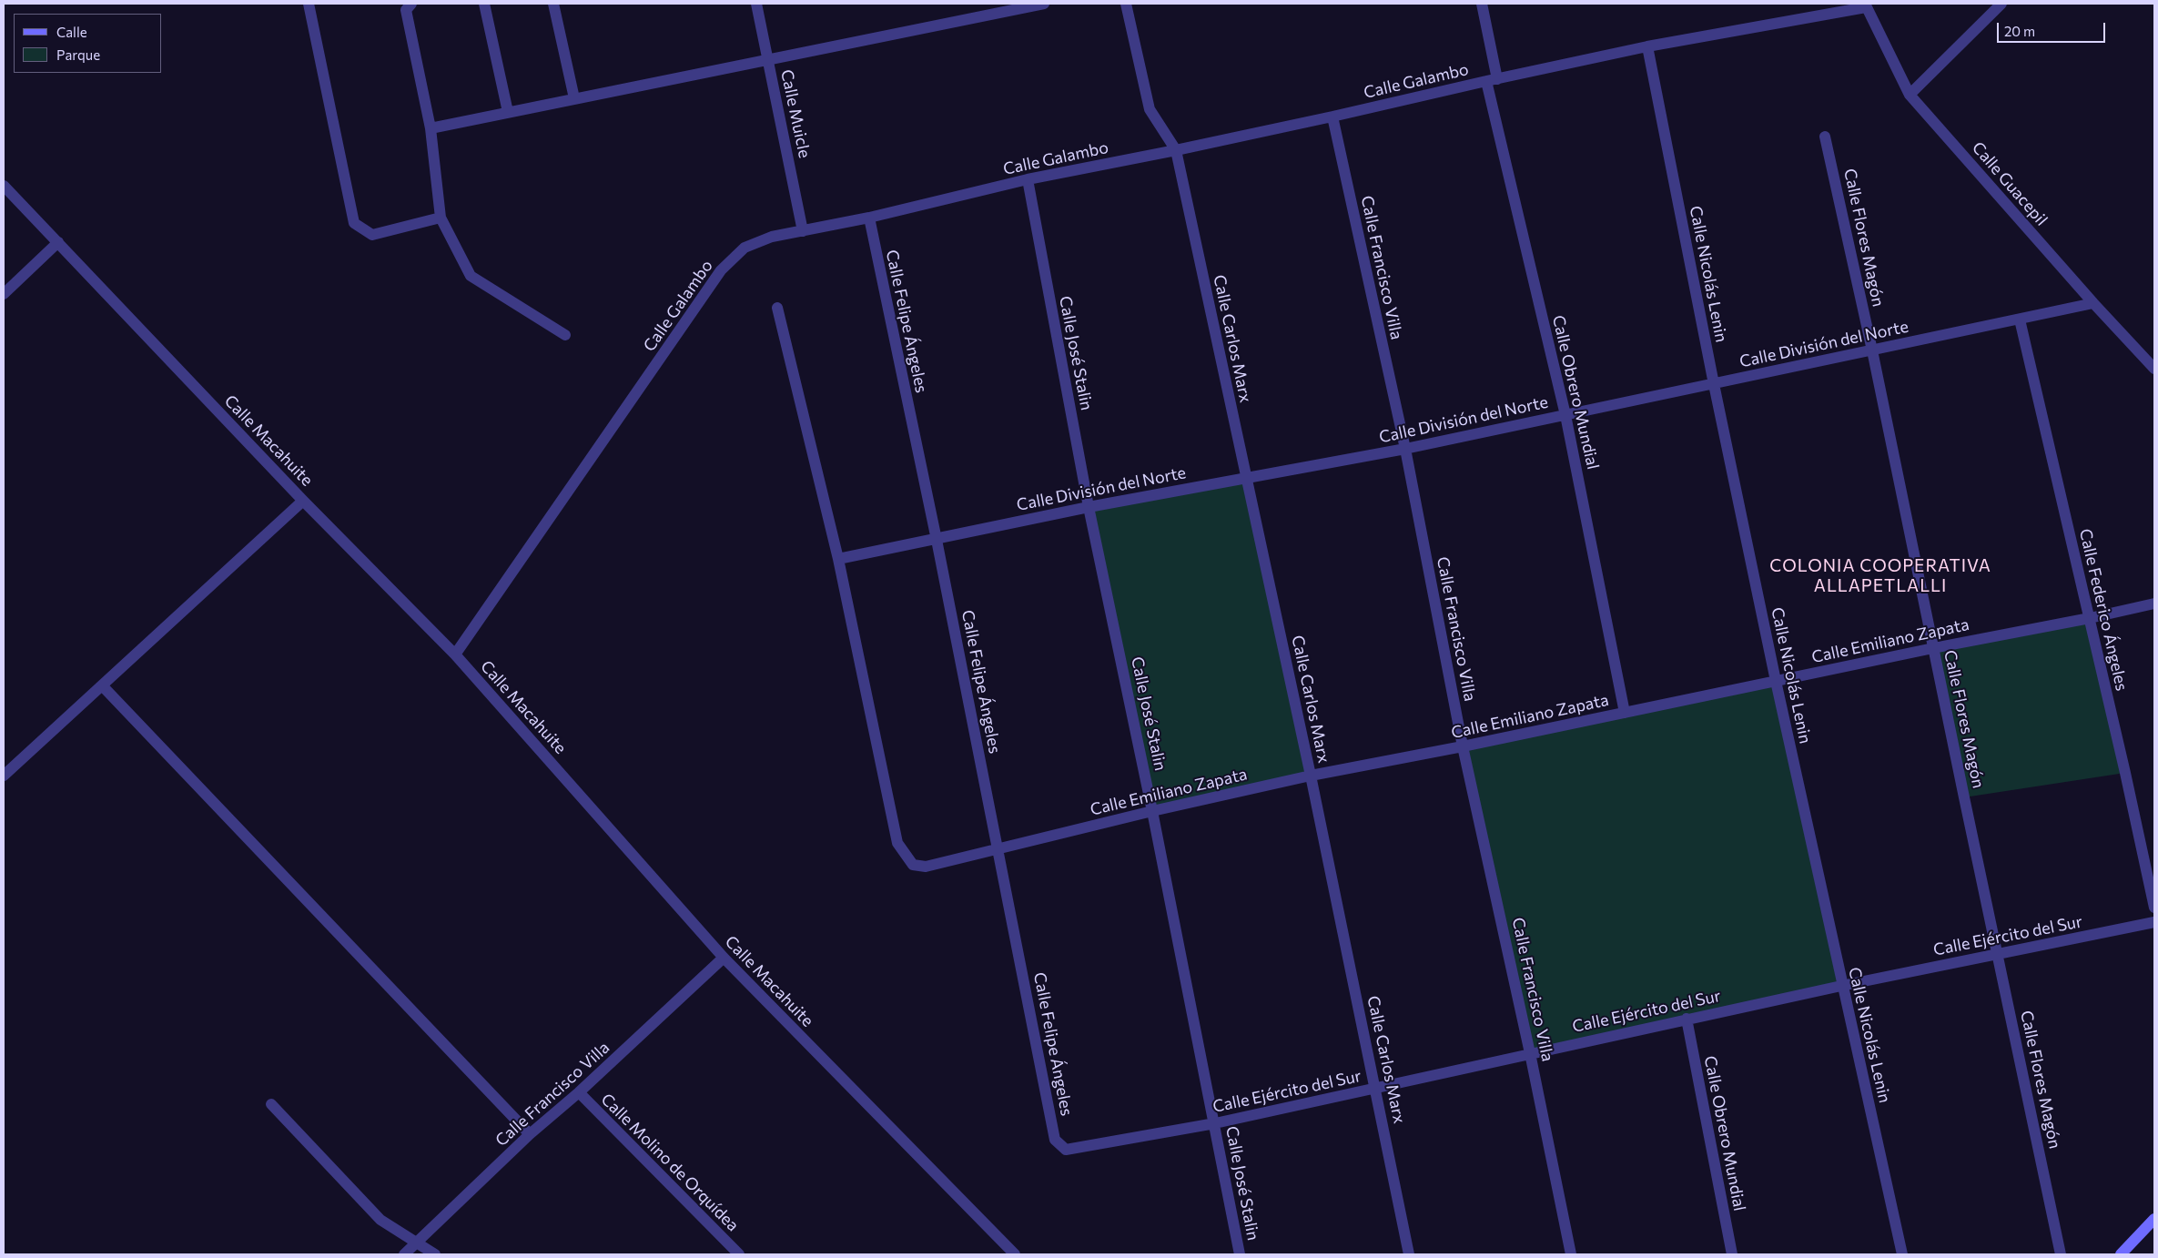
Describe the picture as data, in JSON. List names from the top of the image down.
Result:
{
  "streets": {
    "street": [
      "Calle Galambo",
      "Calle Muicle",
      "Calle Guacepil",
      "Calle Flores Magón",
      "Calle Francisco Villa",
      "Calle Nicolás Lenin",
      "Calle Felipe Ángeles",
      "Calle Carlos Marx",
      "Calle División del Norte",
      "Calle José Stalin",
      "Calle Obrero Mundial",
      "Calle Macahuite",
      "Calle Federico Ángeles",
      "Calle Emiliano Zapata",
      "Calle Ejército del Sur",
      "Calle Molino de Orquídea"
    ]
  },
  "crossings": [
    ["Calle Galambo", "Calle Muicle"],
    ["Calle Galambo", "Calle Guacepil"],
    ["Calle Galambo", "Calle Francisco Villa"],
    ["Calle Galambo", "Calle Nicolás Lenin"],
    ["Calle Galambo", "Calle Felipe Ángeles"],
    ["Calle Galambo", "Calle Carlos Marx"],
    ["Calle Galambo", "Calle José Stalin"],
    ["Calle Galambo", "Calle Obrero Mundial"],
    ["Calle Galambo", "Calle Macahuite"],
    ["Calle Guacepil", "Calle División del Norte"],
    ["Calle Flores Magón", "Calle División del Norte"],
    ["Calle Flores Magón", "Calle Emiliano Zapata"],
    ["Calle Flores Magón", "Calle Ejército del Sur"],
    ["Calle Francisco Villa", "Calle División del Norte"],
    ["Calle Francisco Villa", "Calle Macahuite"],
    ["Calle Francisco Villa", "Calle Emiliano Zapata"],
    ["Calle Francisco Villa", "Calle Ejército del Sur"],
    ["Calle Francisco Villa", "Calle Molino de Orquídea"],
    ["Calle Nicolás Lenin", "Calle División del Norte"],
    ["Calle Nicolás Lenin", "Calle Emiliano Zapata"],
    ["Calle Nicolás Lenin", "Calle Ejército del Sur"],
    ["Calle Felipe Ángeles", "Calle División del Norte"],
    ["Calle Felipe Ángeles", "Calle Emiliano Zapata"],
    ["Calle Felipe Ángeles", "Calle Ejército del Sur"],
    ["Calle Carlos Marx", "Calle División del Norte"],
    ["Calle Carlos Marx", "Calle Emiliano Zapata"],
    ["Calle Carlos Marx", "Calle Ejército del Sur"],
    ["Calle División del Norte", "Calle José Stalin"],
    ["Calle División del Norte", "Calle Obrero Mundial"],
    ["Calle División del Norte", "Calle Federico Ángeles"],
    ["Calle División del Norte", "Calle Emiliano Zapata"],
    ["Calle José Stalin", "Calle Emiliano Zapata"],
    ["Calle José Stalin", "Calle Ejército del Sur"],
    ["Calle Obrero Mundial", "Calle Emiliano Zapata"],
    ["Calle Obrero Mundial", "Calle Ejército del Sur"],
    ["Calle Federico Ángeles", "Calle Emiliano Zapata"]
  ],
  "districts": ["COLONIA COOPERATIVA ALLAPETLALLI"],
  "legend": ["Calle", "Parque"],
  "scale_bar": "20 m"
}
